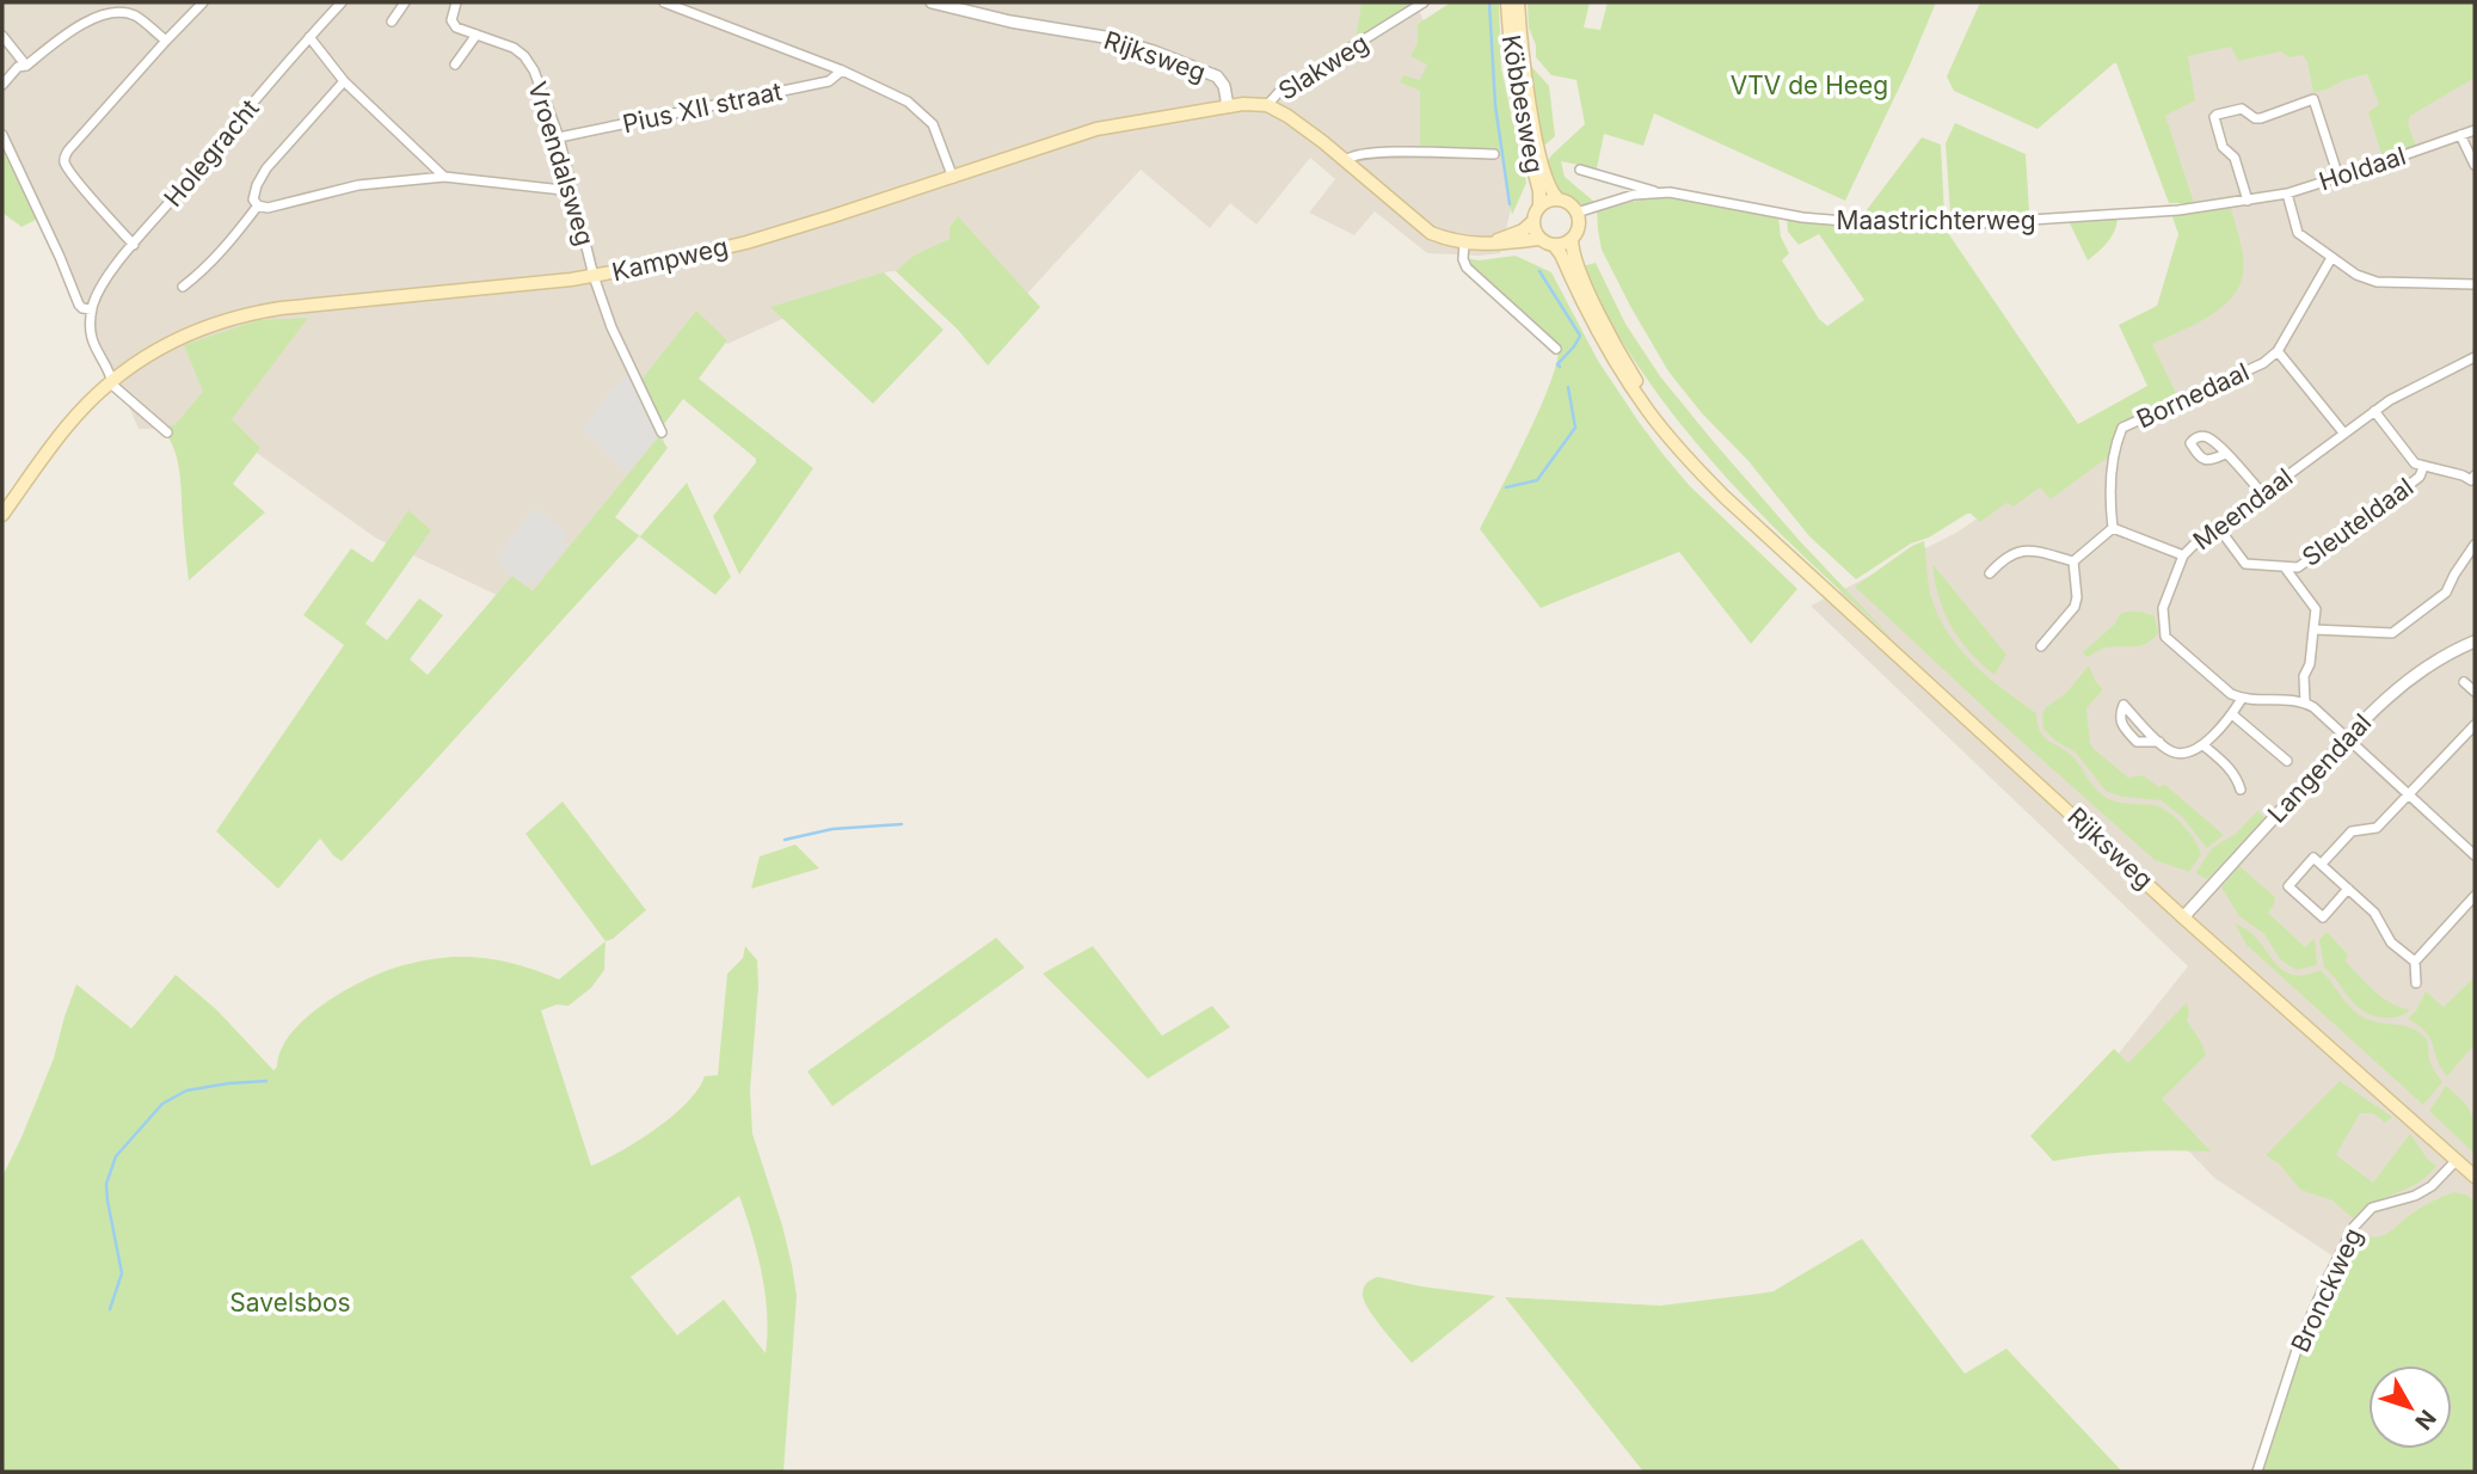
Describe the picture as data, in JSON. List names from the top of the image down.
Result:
{
  "streets": {
    "main road": ["Rijksweg", "Köbbesweg", "Kampweg"],
    "street": [
      "Slakweg",
      "Pius XII straat",
      "Holegracht",
      "Vroendalsweg",
      "Holdaal",
      "Maastrichterweg",
      "Bornedaal",
      "Meendaal",
      "Sleuteldaal",
      "Langendaal",
      "Bronckweg"
    ]
  },
  "crossings": [
    ["Rijksweg", "Slakweg"],
    ["Rijksweg", "Köbbesweg"],
    ["Rijksweg", "Maastrichterweg"],
    ["Rijksweg", "Kampweg"],
    ["Rijksweg", "Langendaal"],
    ["Rijksweg", "Bronckweg"],
    ["Köbbesweg", "Maastrichterweg"],
    ["Pius XII straat", "Vroendalsweg"],
    ["Vroendalsweg", "Kampweg"],
    ["Holdaal", "Maastrichterweg"],
    ["Meendaal", "Sleuteldaal"]
  ],
  "parks": ["VTV de Heeg", "Savelsbos"],
  "north": "bottom right"
}
